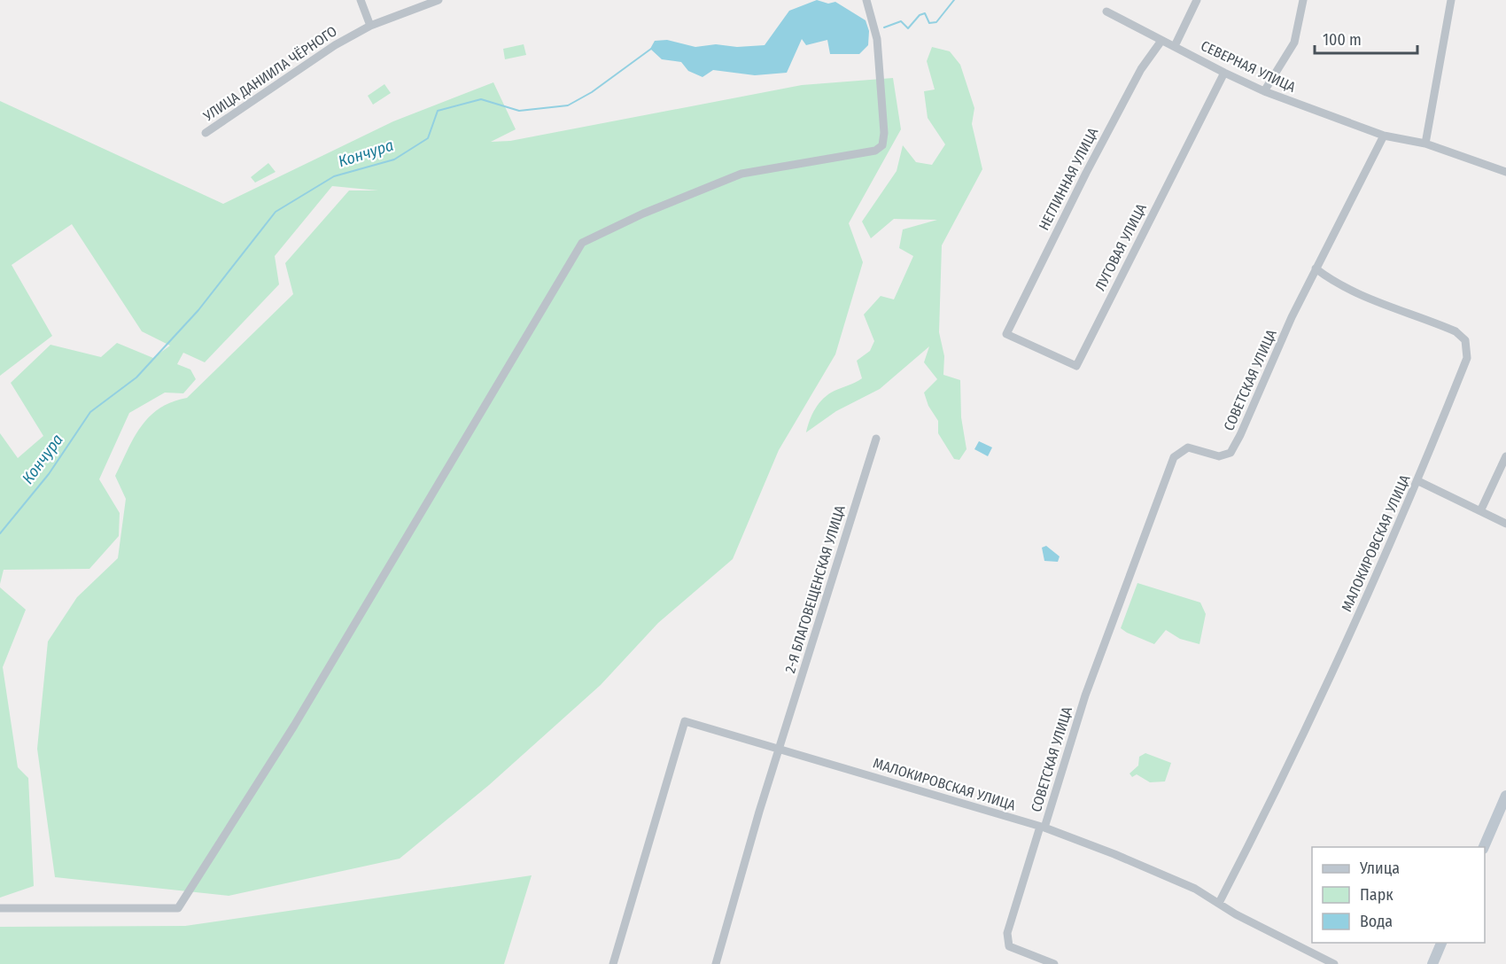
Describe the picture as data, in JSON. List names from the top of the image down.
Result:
{
  "streets": {
    "street": [
      "СЕВЕРНАЯ УЛИЦА",
      "УЛИЦА ДАНИИЛА ЧЁРНОГО",
      "НЕГЛИННАЯ УЛИЦА",
      "ЛУГОВАЯ УЛИЦА",
      "СОВЕТСКАЯ УЛИЦА",
      "МАЛОКИРОВСКАЯ УЛИЦА",
      "2-Я БЛАГОВЕЩЕНСКАЯ УЛИЦА"
    ]
  },
  "crossings": [
    ["СЕВЕРНАЯ УЛИЦА", "НЕГЛИННАЯ УЛИЦА"],
    ["СЕВЕРНАЯ УЛИЦА", "ЛУГОВАЯ УЛИЦА"],
    ["СЕВЕРНАЯ УЛИЦА", "СОВЕТСКАЯ УЛИЦА"],
    ["НЕГЛИННАЯ УЛИЦА", "ЛУГОВАЯ УЛИЦА"],
    ["СОВЕТСКАЯ УЛИЦА", "МАЛОКИРОВСКАЯ УЛИЦА"],
    ["МАЛОКИРОВСКАЯ УЛИЦА", "2-Я БЛАГОВЕЩЕНСКАЯ УЛИЦА"]
  ],
  "water": ["Кончура"],
  "legend": ["Улица", "Парк", "Вода"],
  "scale_bar": "100 m"
}
